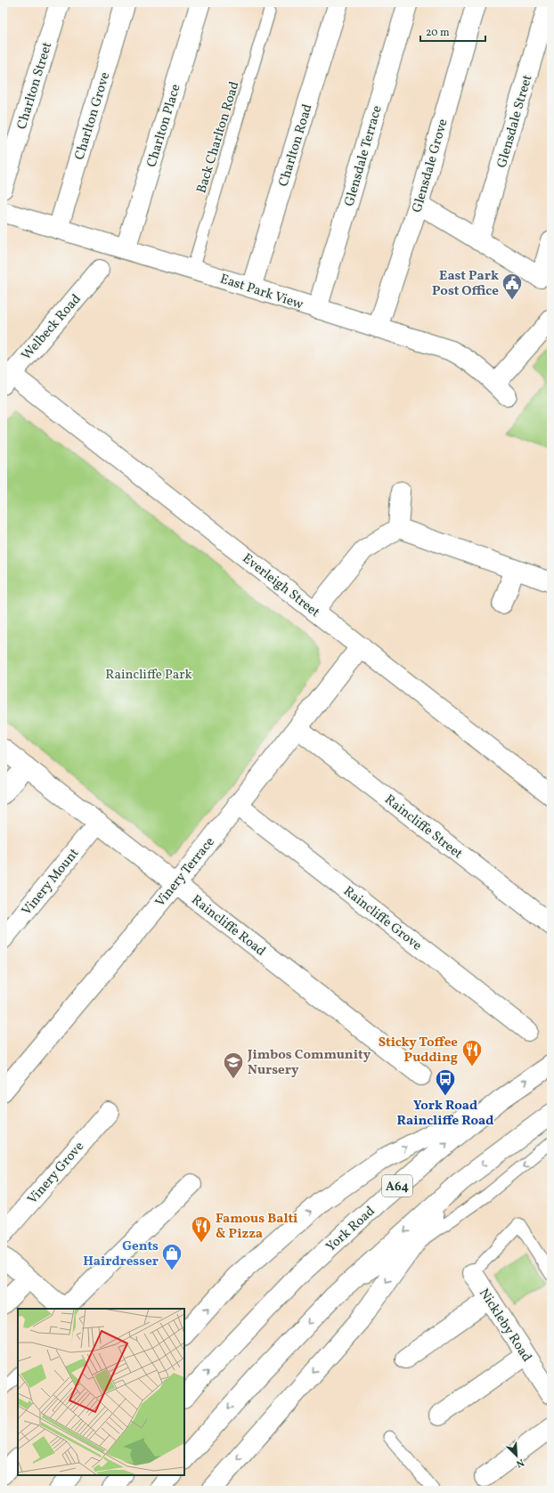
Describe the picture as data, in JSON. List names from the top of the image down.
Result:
{
  "streets": {
    "main road": [
      "Charlton Street",
      "Charlton Grove",
      "Glensdale Street",
      "Charlton Place",
      "Charlton Road",
      "Glensdale Terrace",
      "Glensdale Grove",
      "East Park View",
      "Welbeck Road",
      "Everleigh Street",
      "Raincliffe Street",
      "Vinery Terrace",
      "Vinery Mount",
      "Raincliffe Grove",
      "Raincliffe Road",
      "Vinery Grove",
      "A64",
      "York Road",
      "Nickleby Road"
    ],
    "lane": ["Back Charlton Road"]
  },
  "crossings": [
    ["Charlton Grove", "East Park View"],
    ["Charlton Place", "East Park View"],
    ["Back Charlton Road", "East Park View"],
    ["Charlton Road", "East Park View"],
    ["Glensdale Terrace", "East Park View"],
    ["Glensdale Grove", "East Park View"],
    ["Welbeck Road", "Everleigh Street"],
    ["Everleigh Street", "Vinery Terrace"],
    ["Raincliffe Street", "Vinery Terrace"],
    ["Vinery Terrace", "Raincliffe Grove"],
    ["Vinery Terrace", "Raincliffe Road"],
    ["Vinery Mount", "Raincliffe Road"]
  ],
  "parks": ["Raincliffe Park"],
  "places": {
    "public building": ["East Park Post Office"],
    "restaurant": ["Sticky Toffee Pudding", "Famous Balti & Pizza"],
    "school or university": ["Jimbos Community Nursery"],
    "bus stop": ["York Road Raincliffe Road"],
    "shop": ["Gents Hairdresser"]
  },
  "scale_bar": "20 m",
  "north": "bottom right"
}
